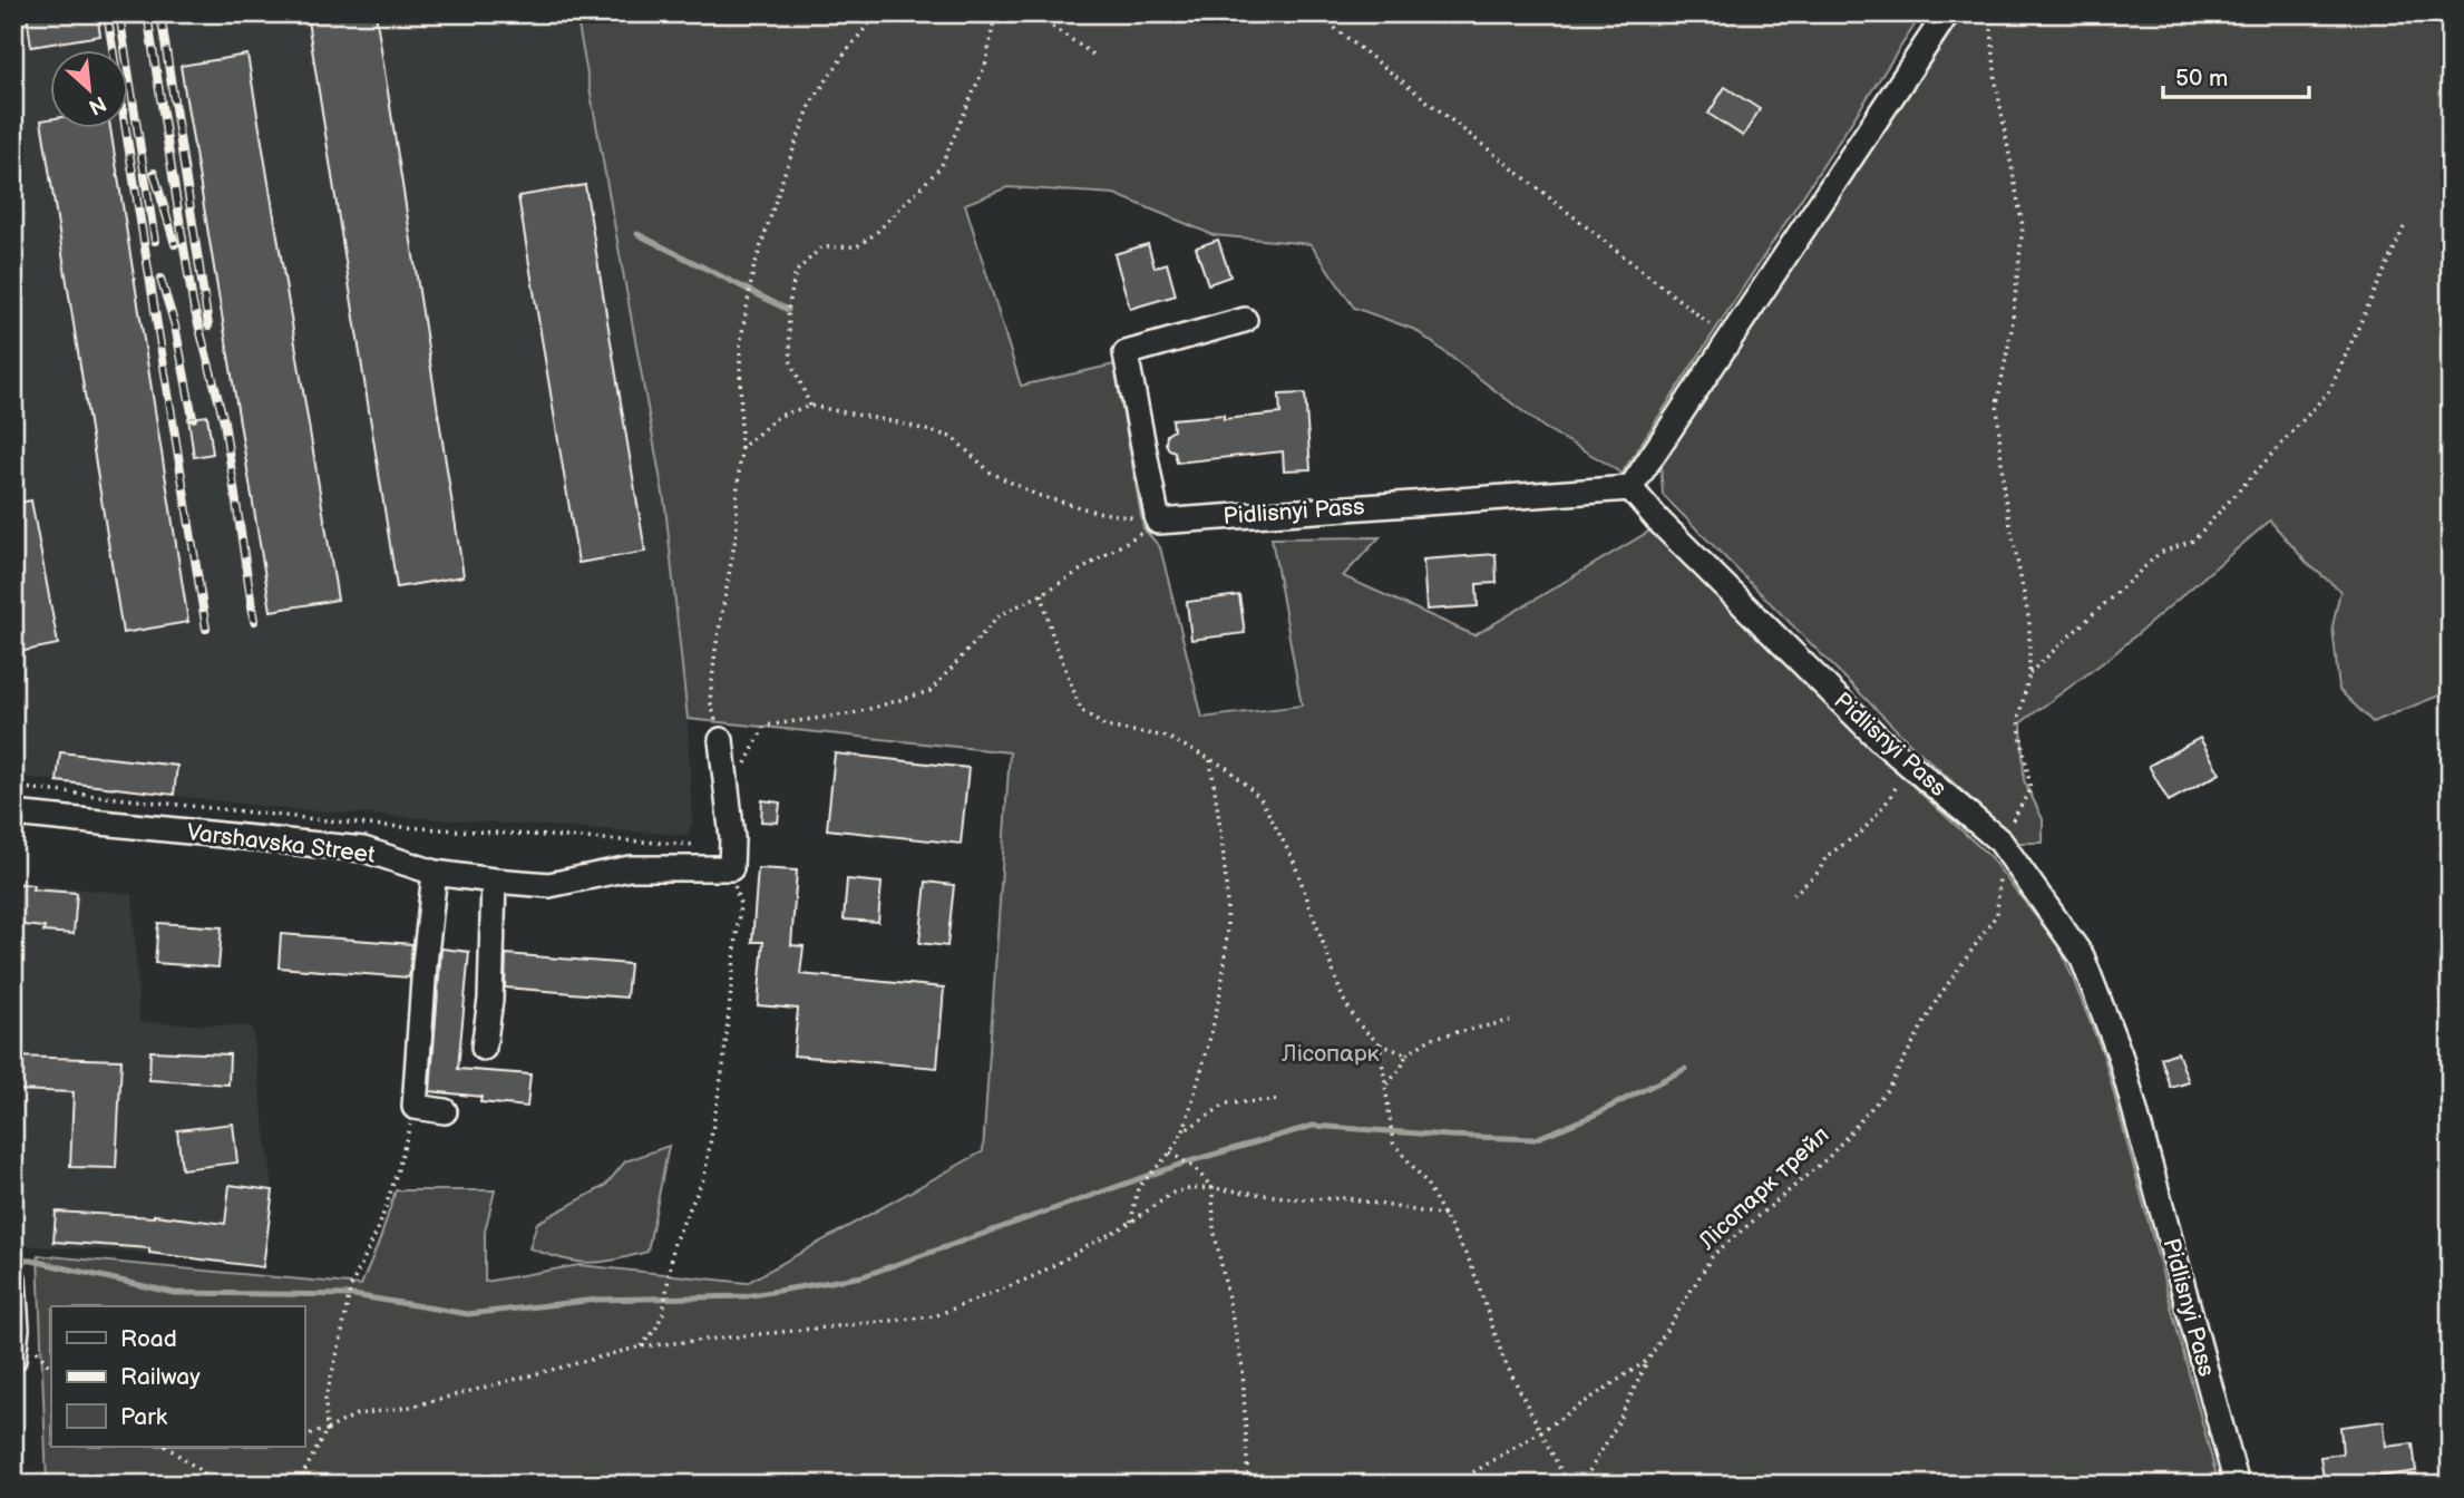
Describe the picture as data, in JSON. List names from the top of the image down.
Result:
{
  "streets": {
    "street": ["Pidlisnyi Pass", "Varshavska Street"],
    "path": ["Лісопарк трейл"]
  },
  "crossings": [
    ["Pidlisnyi Pass", "Лісопарк трейл"]
  ],
  "parks": ["Лісопарк"],
  "legend": ["Road", "Railway", "Park"],
  "scale_bar": "50 m",
  "north": "bottom right"
}
